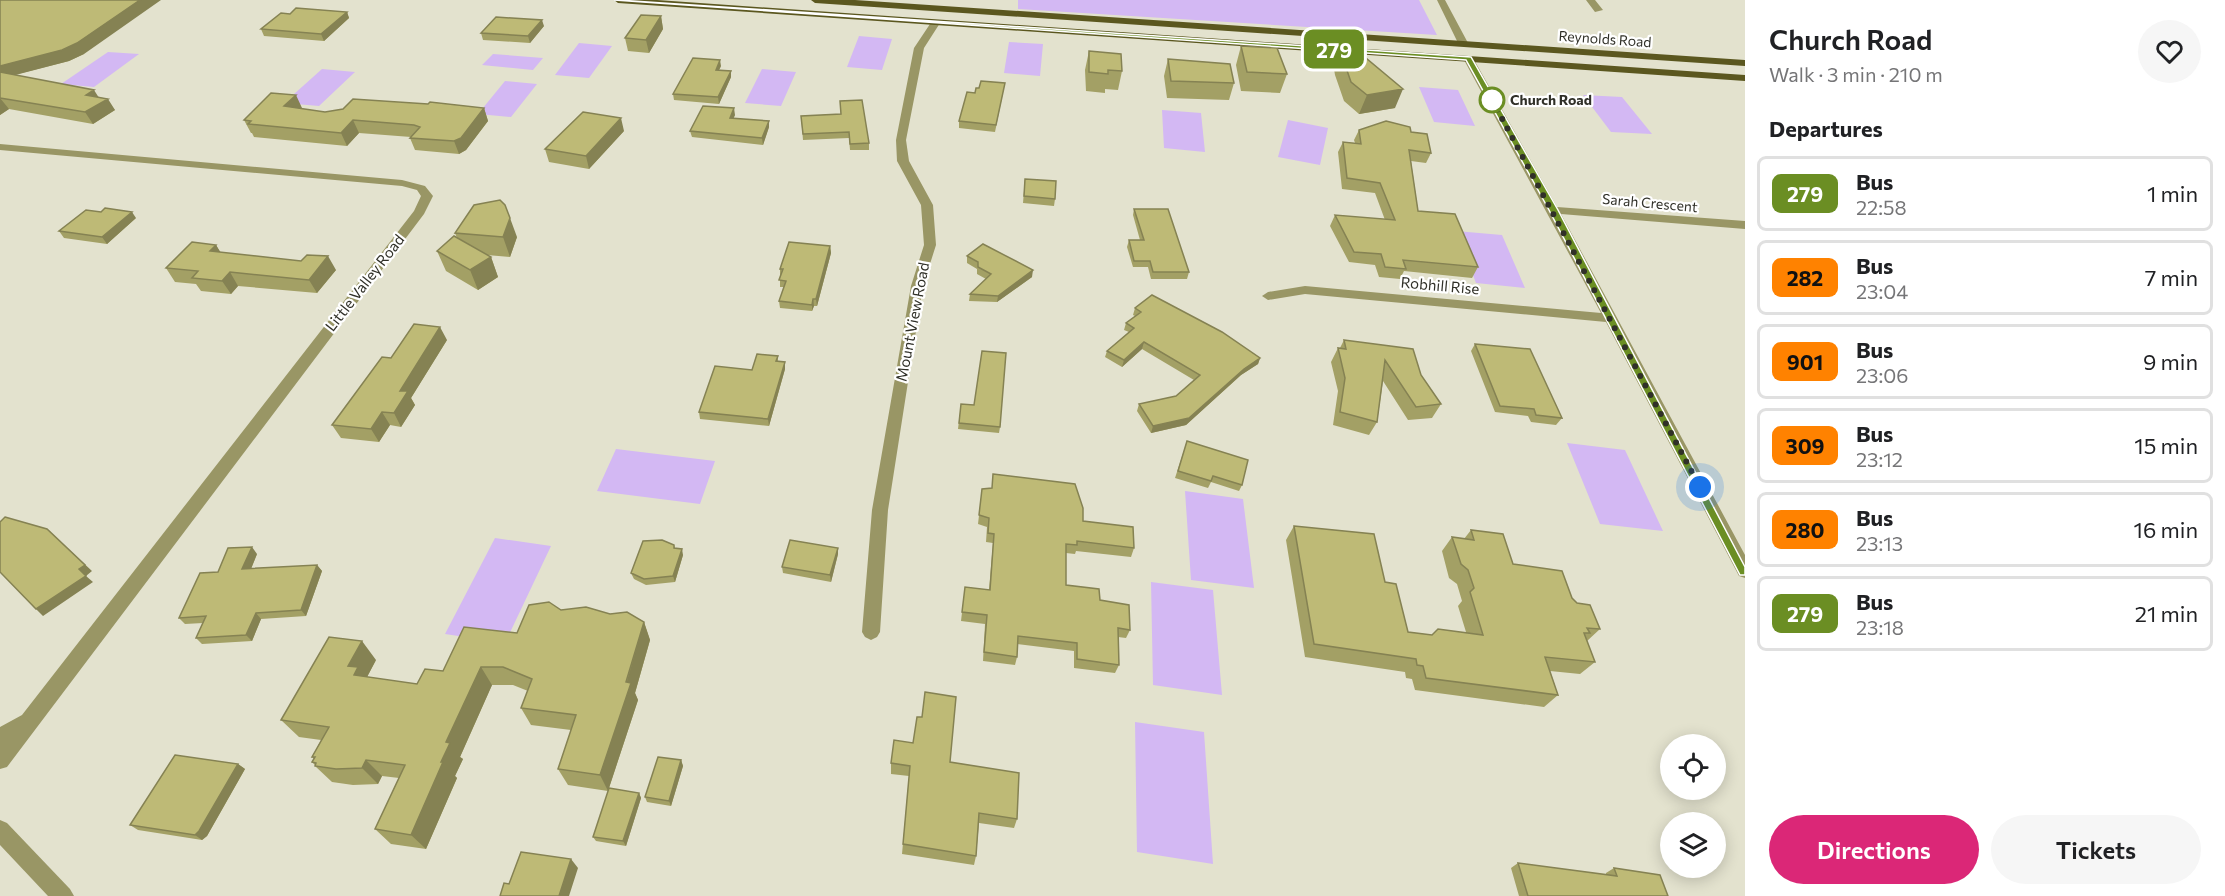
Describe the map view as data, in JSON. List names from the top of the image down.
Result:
{
  "streets": {
    "main road": ["Reynolds Road"],
    "street": [
      "Sarah Crescent",
      "Little Valley Road",
      "Robhill Rise",
      "Mount View Road"
    ]
  },
  "crossings": [
    ["Reynolds Road", "Mount View Road"]
  ],
  "places": ["Church Road"],
  "lines": ["bus line 279"],
  "page": {
    "on_map": "279",
    "heading": [
      ["Church Road", "Walk · 3 min · 210 m"],
      "Departures"
    ],
    "list": [
      {
        "mark": "279",
        "name": "Bus",
        "note": "22:58",
        "value": "1 min"
      },
      {
        "mark": "282",
        "name": "Bus",
        "note": "23:04",
        "value": "7 min"
      },
      {
        "mark": "901",
        "name": "Bus",
        "note": "23:06",
        "value": "9 min"
      },
      {
        "mark": "309",
        "name": "Bus",
        "note": "23:12",
        "value": "15 min"
      },
      {
        "mark": "280",
        "name": "Bus",
        "note": "23:13",
        "value": "16 min"
      },
      {
        "mark": "279",
        "name": "Bus",
        "note": "23:18",
        "value": "21 min"
      }
    ],
    "buttons": ["Directions", "Tickets"]
  }
}
